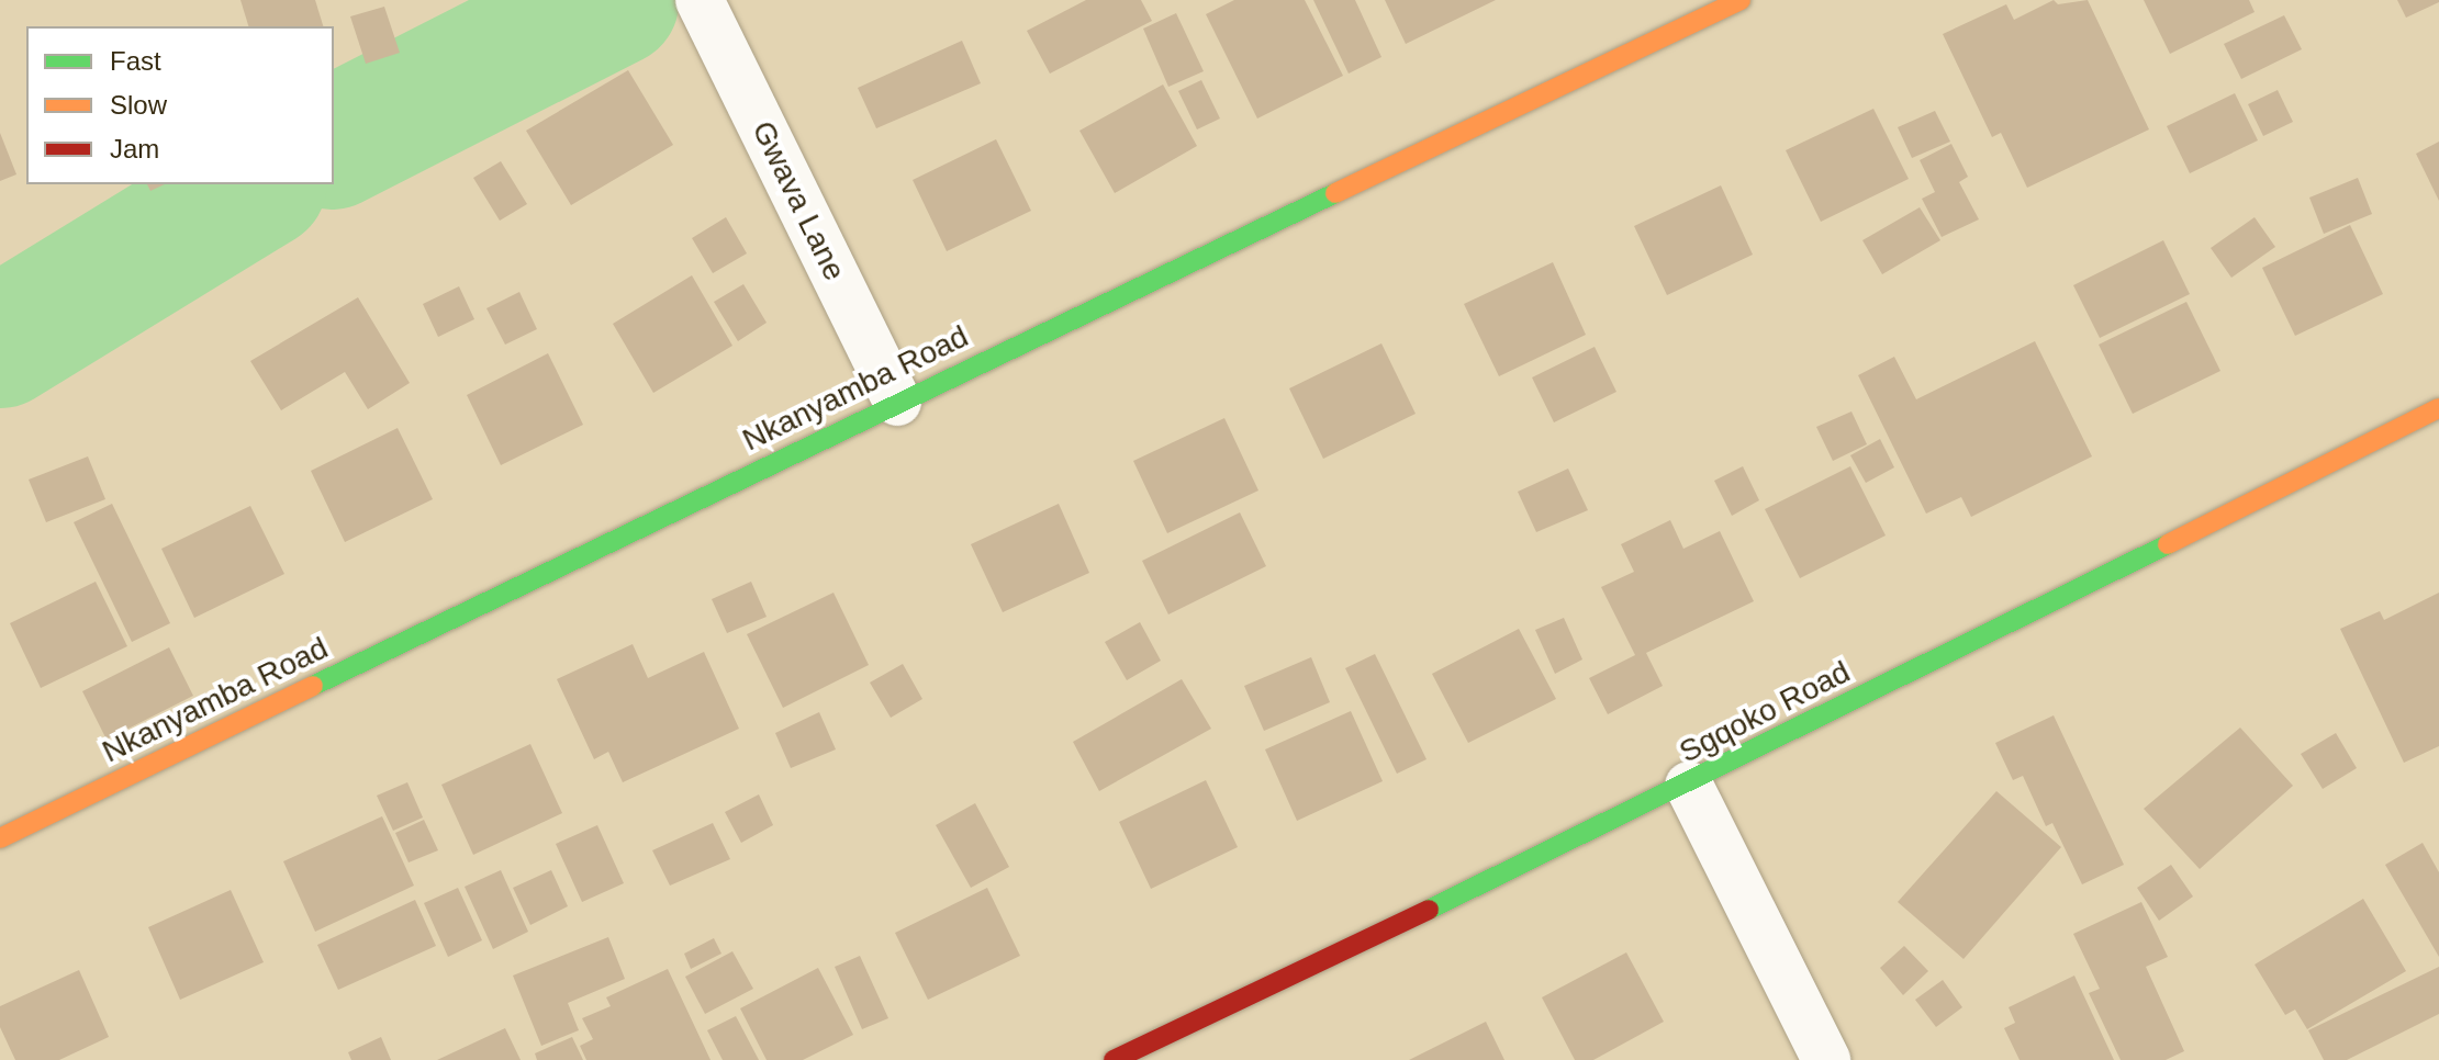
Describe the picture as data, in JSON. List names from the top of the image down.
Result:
{
  "streets": {
    "street": ["Gwava Lane", "Nkanyamba Road", "Sgqoko Road"]
  },
  "crossings": [
    ["Gwava Lane", "Nkanyamba Road"]
  ],
  "legend": ["Fast", "Slow", "Jam"]
}
